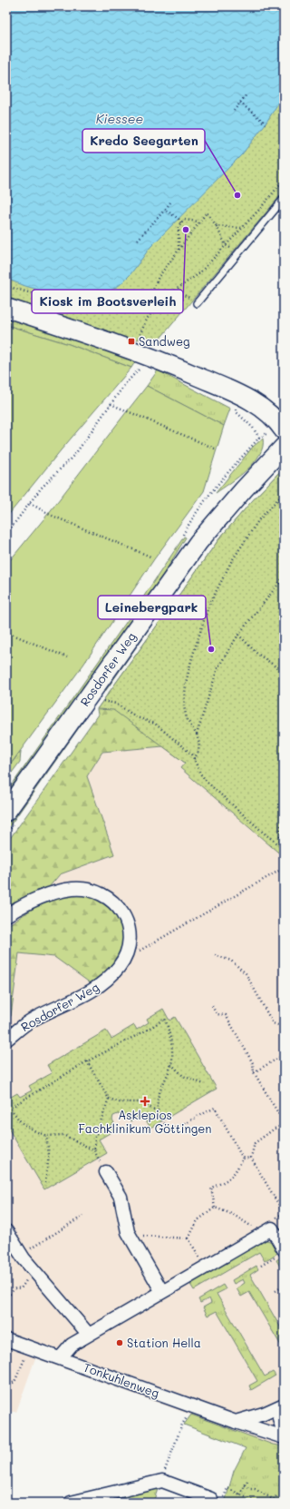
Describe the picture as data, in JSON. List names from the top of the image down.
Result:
{
  "streets": {
    "main road": ["Rosdorfer Weg"],
    "street": ["Tonkuhlenweg"]
  },
  "water": ["Kiessee"],
  "places": {
    "other": [
      "Kredo Seegarten",
      "Kiosk im Bootsverleih",
      "Leinebergpark",
      "Station Hella"
    ],
    "transit": ["Sandweg"],
    "health": ["Asklepios Fachklinikum Göttingen"]
  }
}
